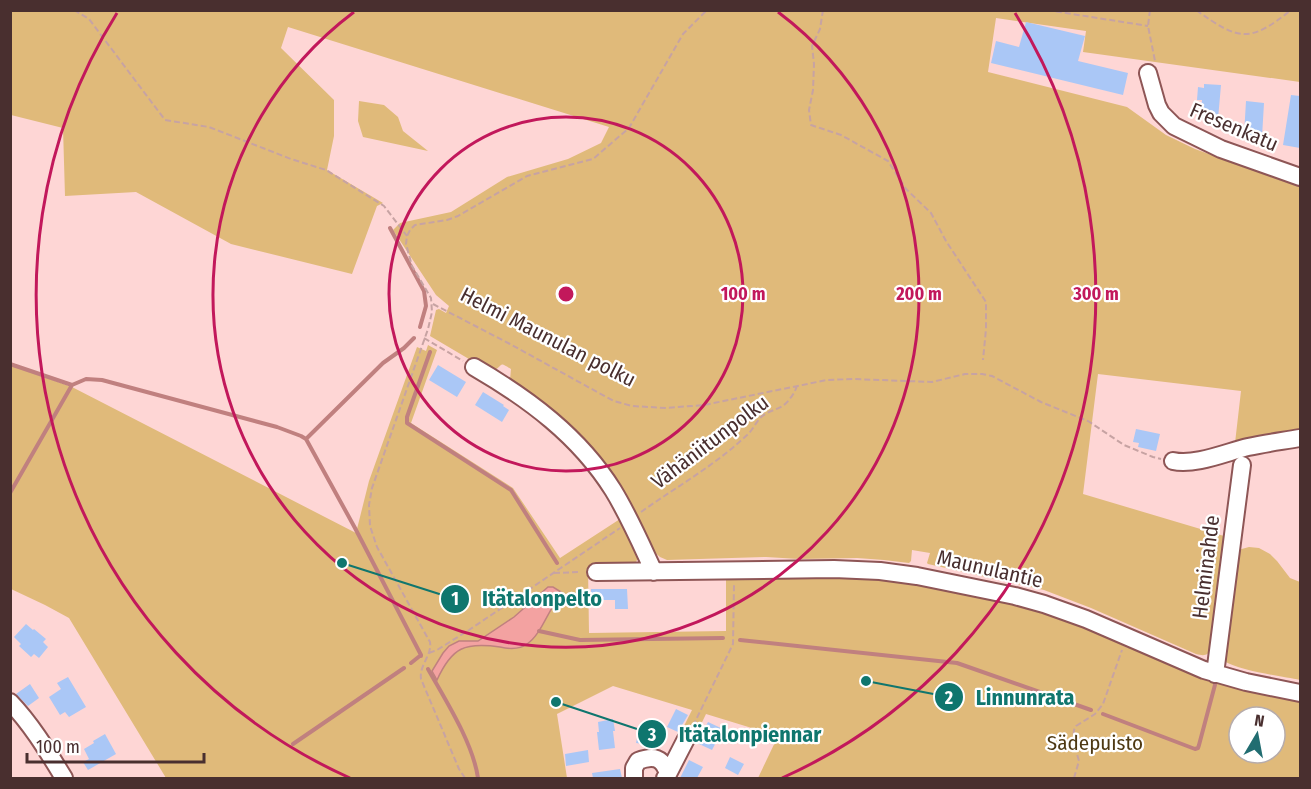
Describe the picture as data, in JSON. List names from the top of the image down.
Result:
{
  "streets": {
    "street": ["Fresenkatu", "Helminahde", "Maunulantie"],
    "path": ["Helmi Maunulan polku", "Vähäniitunpolku"]
  },
  "crossings": [
    ["Helmi Maunulan polku", "Vähäniitunpolku"],
    ["Helminahde", "Maunulantie"]
  ],
  "parks": ["Sädepuisto"],
  "places": ["Itätalonpelto", "Linnunrata", "Itätalonpiennar"],
  "scale_bar": "100 m",
  "north": "top",
  "rings": ["100 m", "200 m", "300 m"]
}
